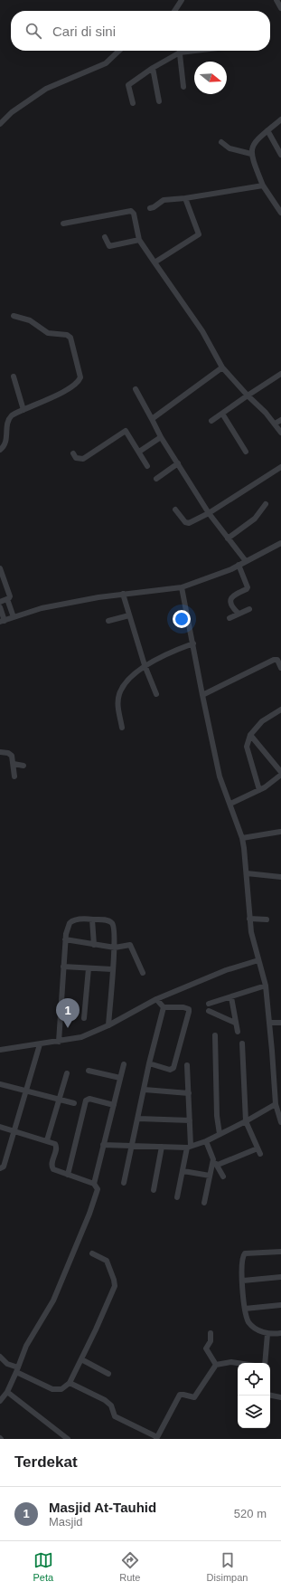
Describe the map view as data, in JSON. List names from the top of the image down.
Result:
{
  "north": "right",
  "page": {
    "search": "Cari di sini",
    "pins": "1",
    "heading": "Terdekat",
    "list": [
      {
        "mark": "1",
        "name": "Masjid At-Tauhid",
        "note": "Masjid",
        "value": "520 m"
      }
    ],
    "nav": ["Peta", "Rute", "Disimpan"]
  }
}
